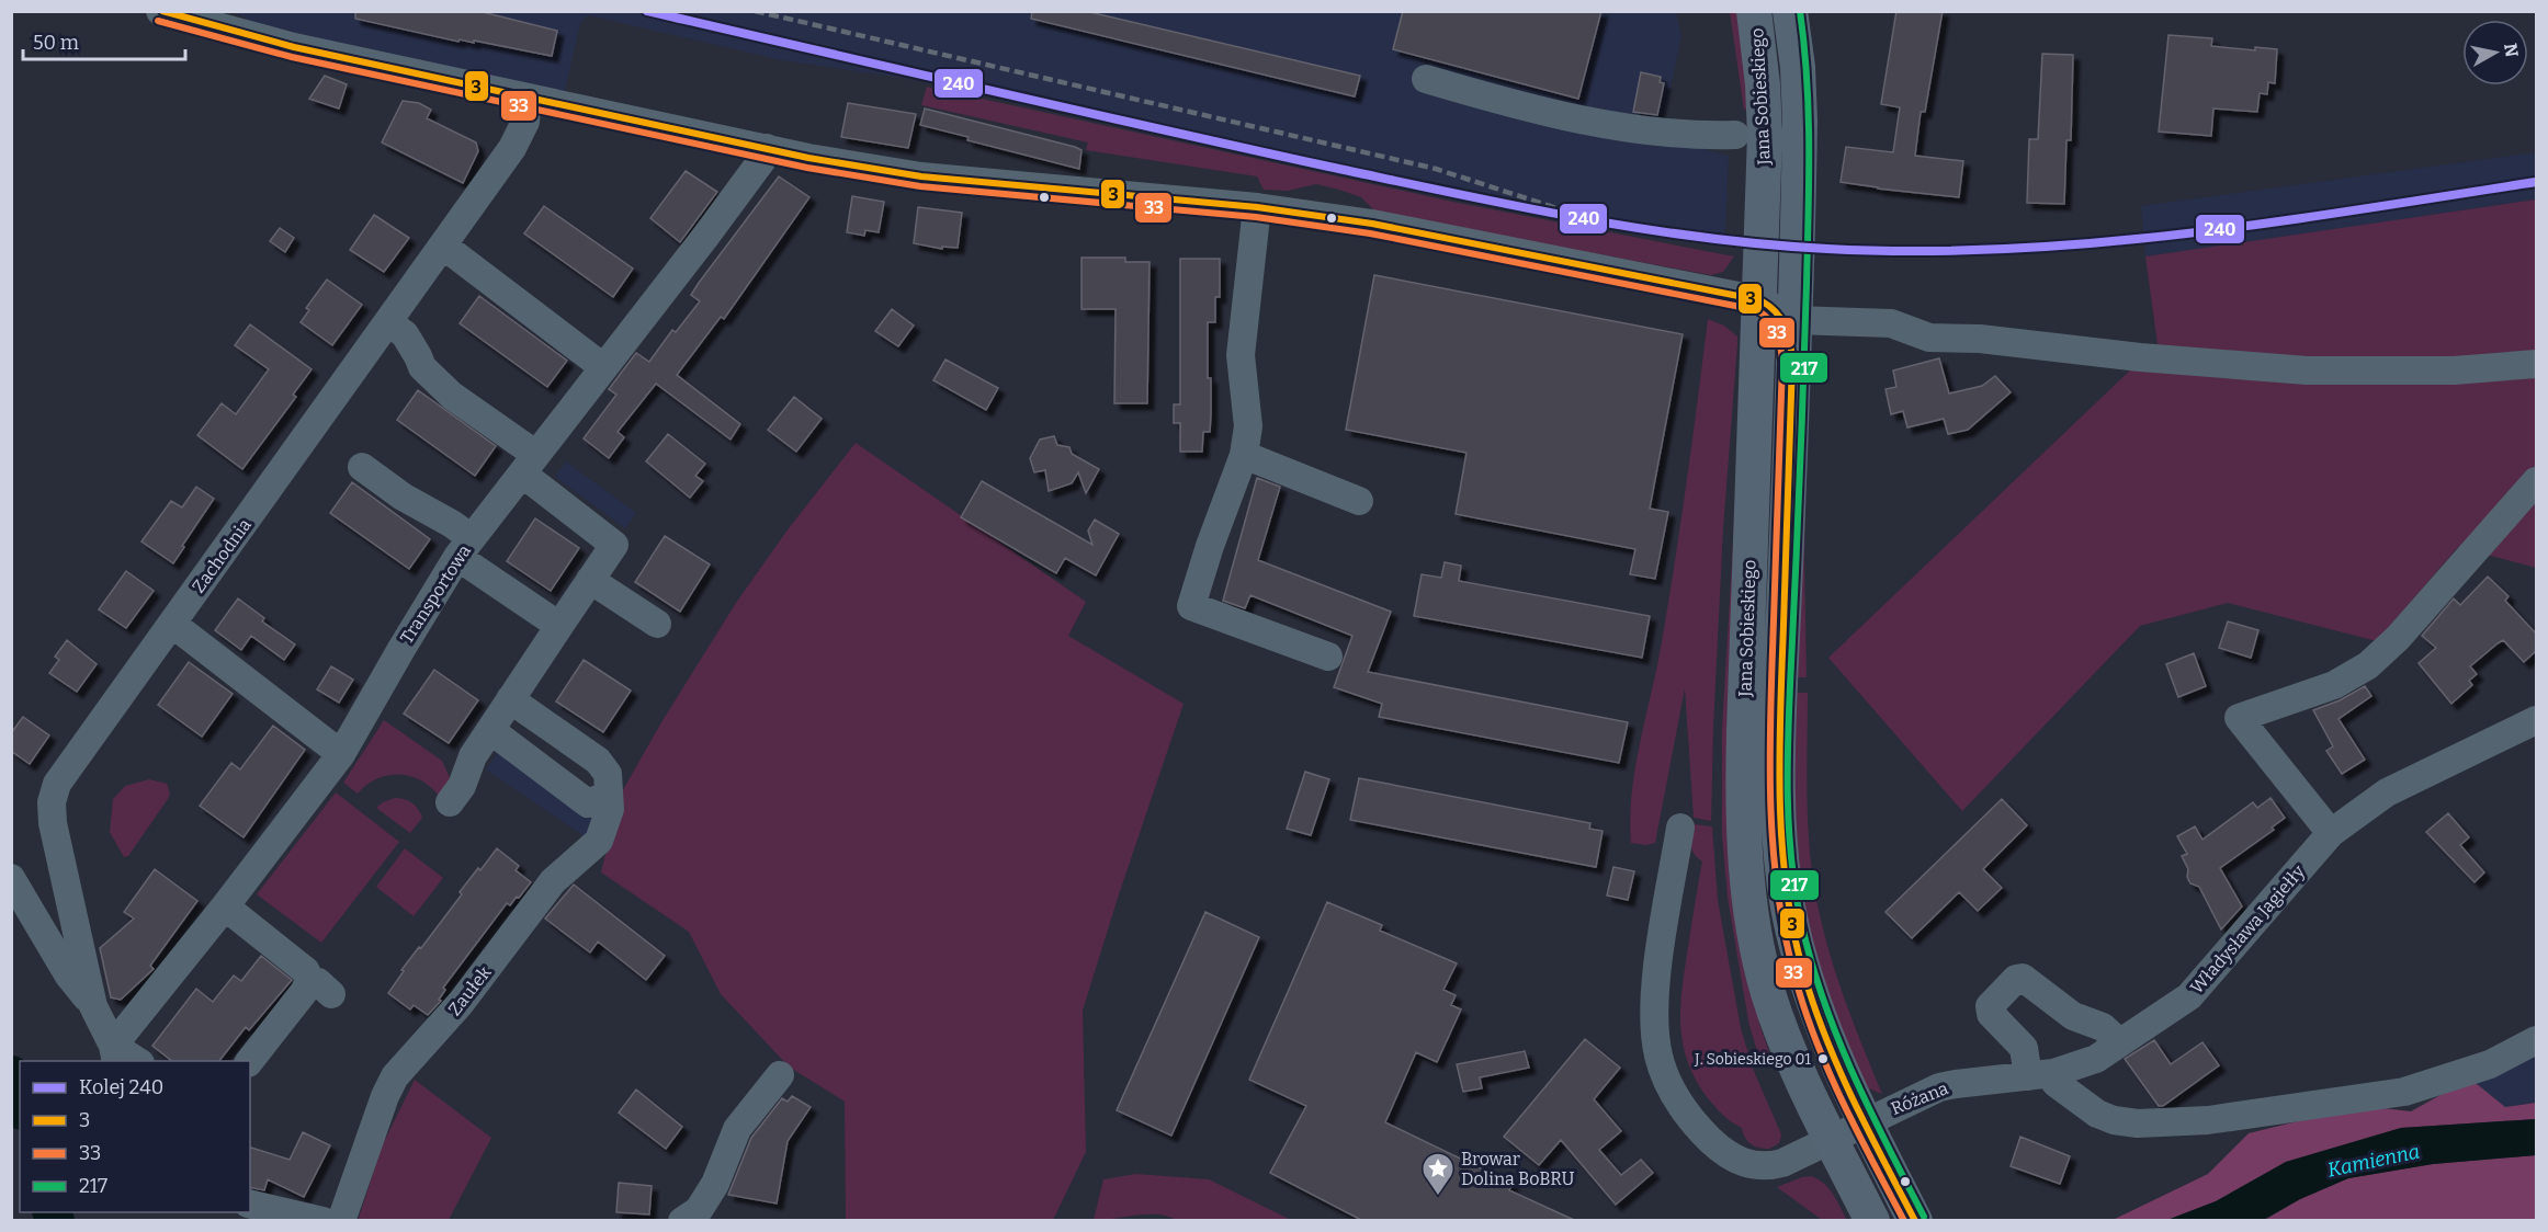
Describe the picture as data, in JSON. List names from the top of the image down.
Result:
{
  "streets": {
    "main road": ["Jana Sobieskiego"],
    "street": [
      "Zachodnia",
      "Transportowa",
      "Władysława Jagiełły",
      "Zaułek",
      "Różana"
    ]
  },
  "crossings": [
    ["Jana Sobieskiego", "Różana"],
    ["Zachodnia", "Transportowa"],
    ["Władysława Jagiełły", "Różana"]
  ],
  "water": ["Kamienna"],
  "places": {
    "other": ["J. Sobieskiego 01"],
    "place": ["Browar Dolina BoBRU"]
  },
  "lines": [
    "rail line 240",
    "transit line 3",
    "transit line 217",
    "transit line 33"
  ],
  "legend": [
    "Kolej 240",
    "3",
    "33",
    "217"
  ],
  "scale_bar": "50 m",
  "north": "right"
}
